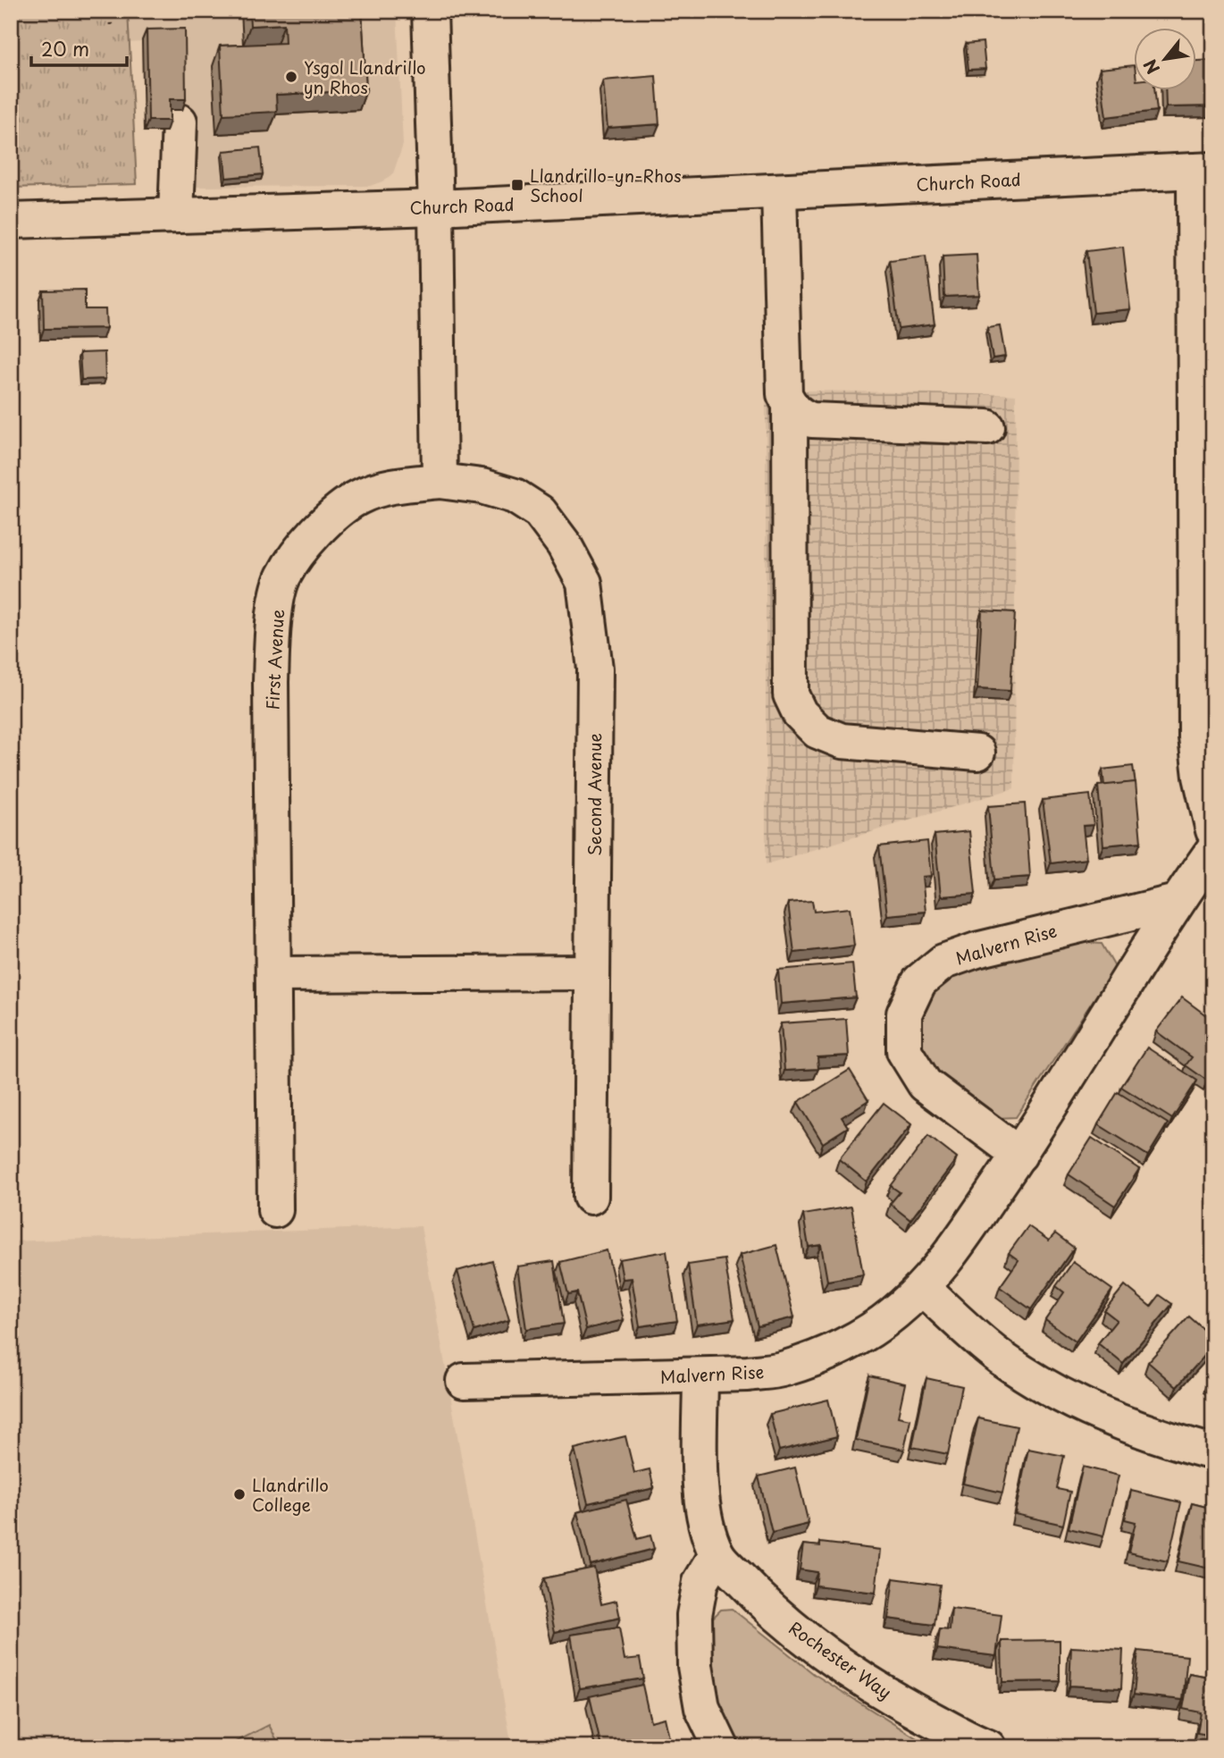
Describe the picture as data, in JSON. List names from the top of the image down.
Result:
{
  "streets": {
    "street": [
      "Church Road",
      "First Avenue",
      "Second Avenue",
      "Malvern Rise",
      "Rochester Way"
    ]
  },
  "crossings": [
    ["First Avenue", "Second Avenue"],
    ["Malvern Rise", "Rochester Way"]
  ],
  "places": {
    "other": ["Ysgol Llandrillo yn Rhos", "Llandrillo College"],
    "transit": ["Llandrillo-yn-Rhos School"]
  },
  "scale_bar": "20 m",
  "north": "bottom left"
}
